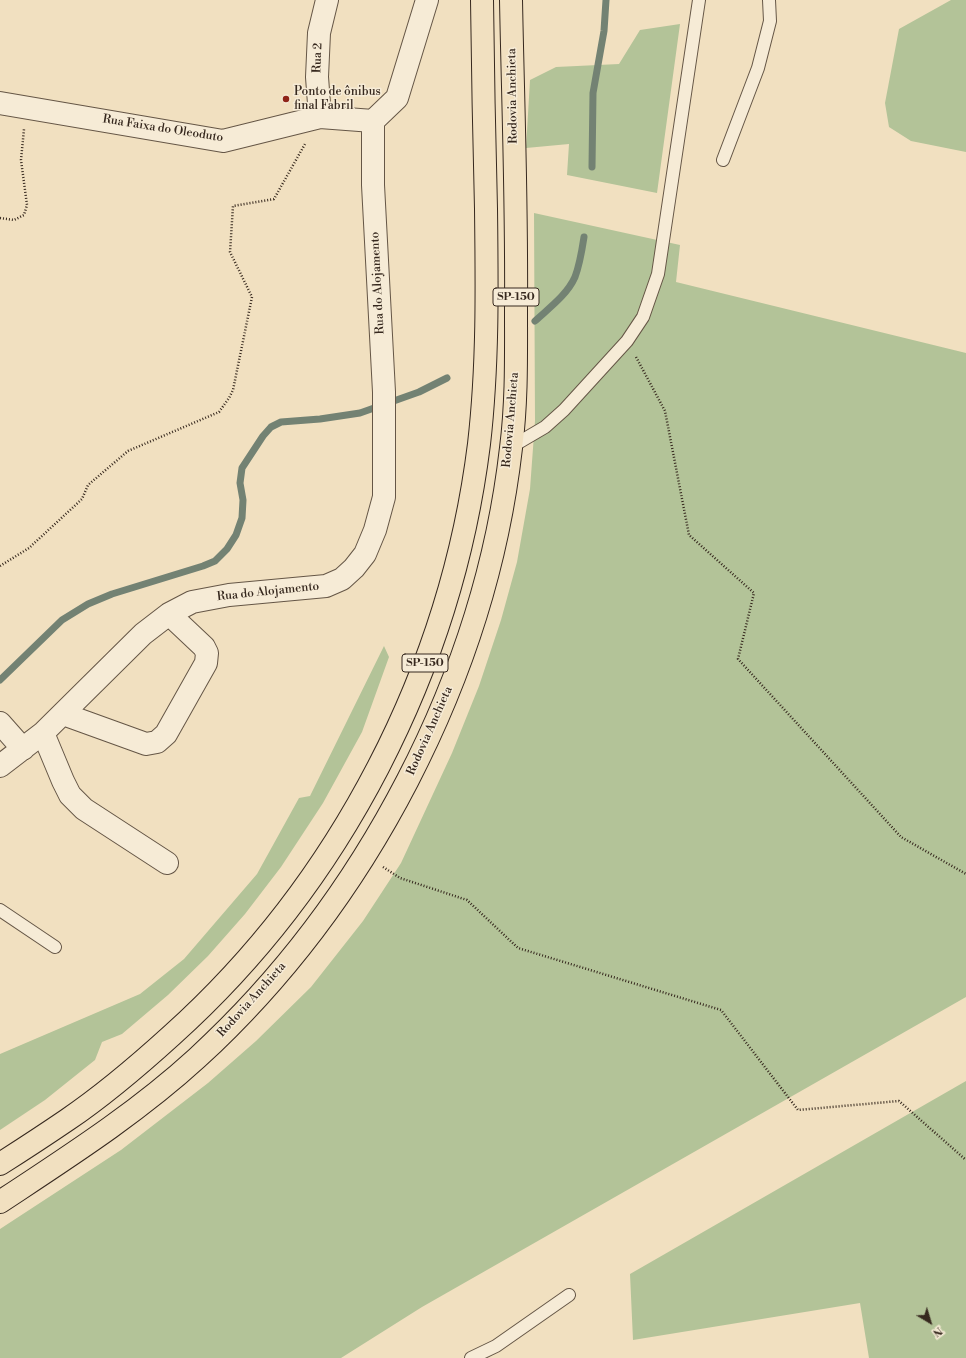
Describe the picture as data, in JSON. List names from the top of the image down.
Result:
{
  "streets": {
    "highway": ["Rodovia Anchieta", "SP-150"],
    "street": ["Rua 2", "Rua Faixa do Oleoduto", "Rua do Alojamento"]
  },
  "crossings": [
    ["Rua 2", "Rua Faixa do Oleoduto"],
    ["Rua Faixa do Oleoduto", "Rua do Alojamento"]
  ],
  "places": ["Ponto de ônibus final Fabril"],
  "north": "bottom right"
}
